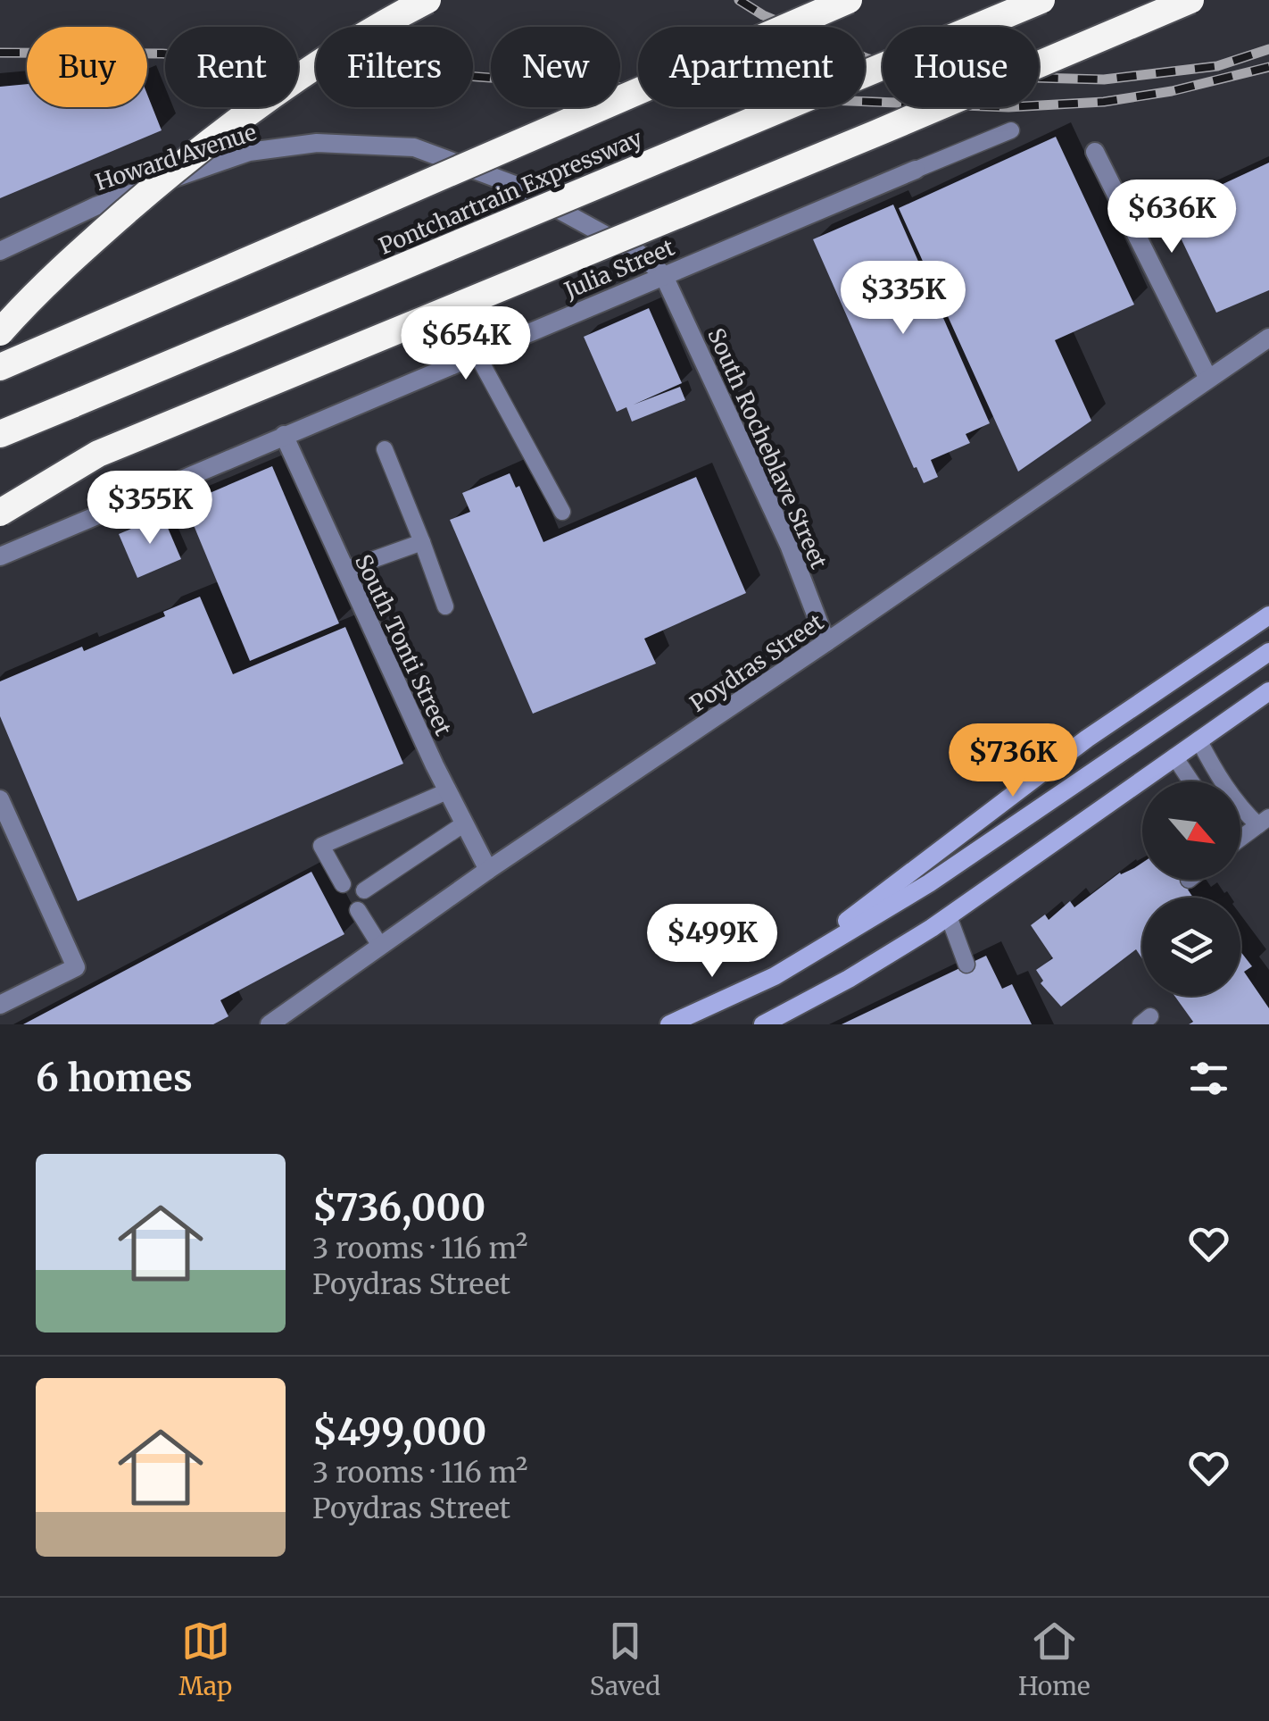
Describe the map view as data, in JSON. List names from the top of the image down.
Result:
{
  "streets": {
    "highway": ["Pontchartrain Expressway"],
    "street": [
      "Howard Avenue",
      "Julia Street",
      "South Rocheblave Street",
      "South Tonti Street",
      "Poydras Street"
    ]
  },
  "crossings": [
    ["Howard Avenue", "Julia Street"],
    ["Howard Avenue", "South Rocheblave Street"],
    ["Julia Street", "South Rocheblave Street"],
    ["Julia Street", "South Tonti Street"],
    ["South Rocheblave Street", "Poydras Street"],
    ["South Tonti Street", "Poydras Street"]
  ],
  "north": "bottom right",
  "page": {
    "chip": [
      "Buy",
      "Rent",
      "Filters",
      "New",
      "Apartment",
      "House"
    ],
    "price": [
      "$636K",
      "$335K",
      "$654K",
      "$355K",
      "$736K",
      "$499K"
    ],
    "heading": "6 homes",
    "list": [
      {
        "name": "$736,000",
        "note": "3 rooms · 116 m² · Poydras Street"
      },
      {
        "name": "$499,000",
        "note": "3 rooms · 116 m² · Poydras Street"
      }
    ],
    "tabs": ["Map", "Saved", "Home"]
  }
}
